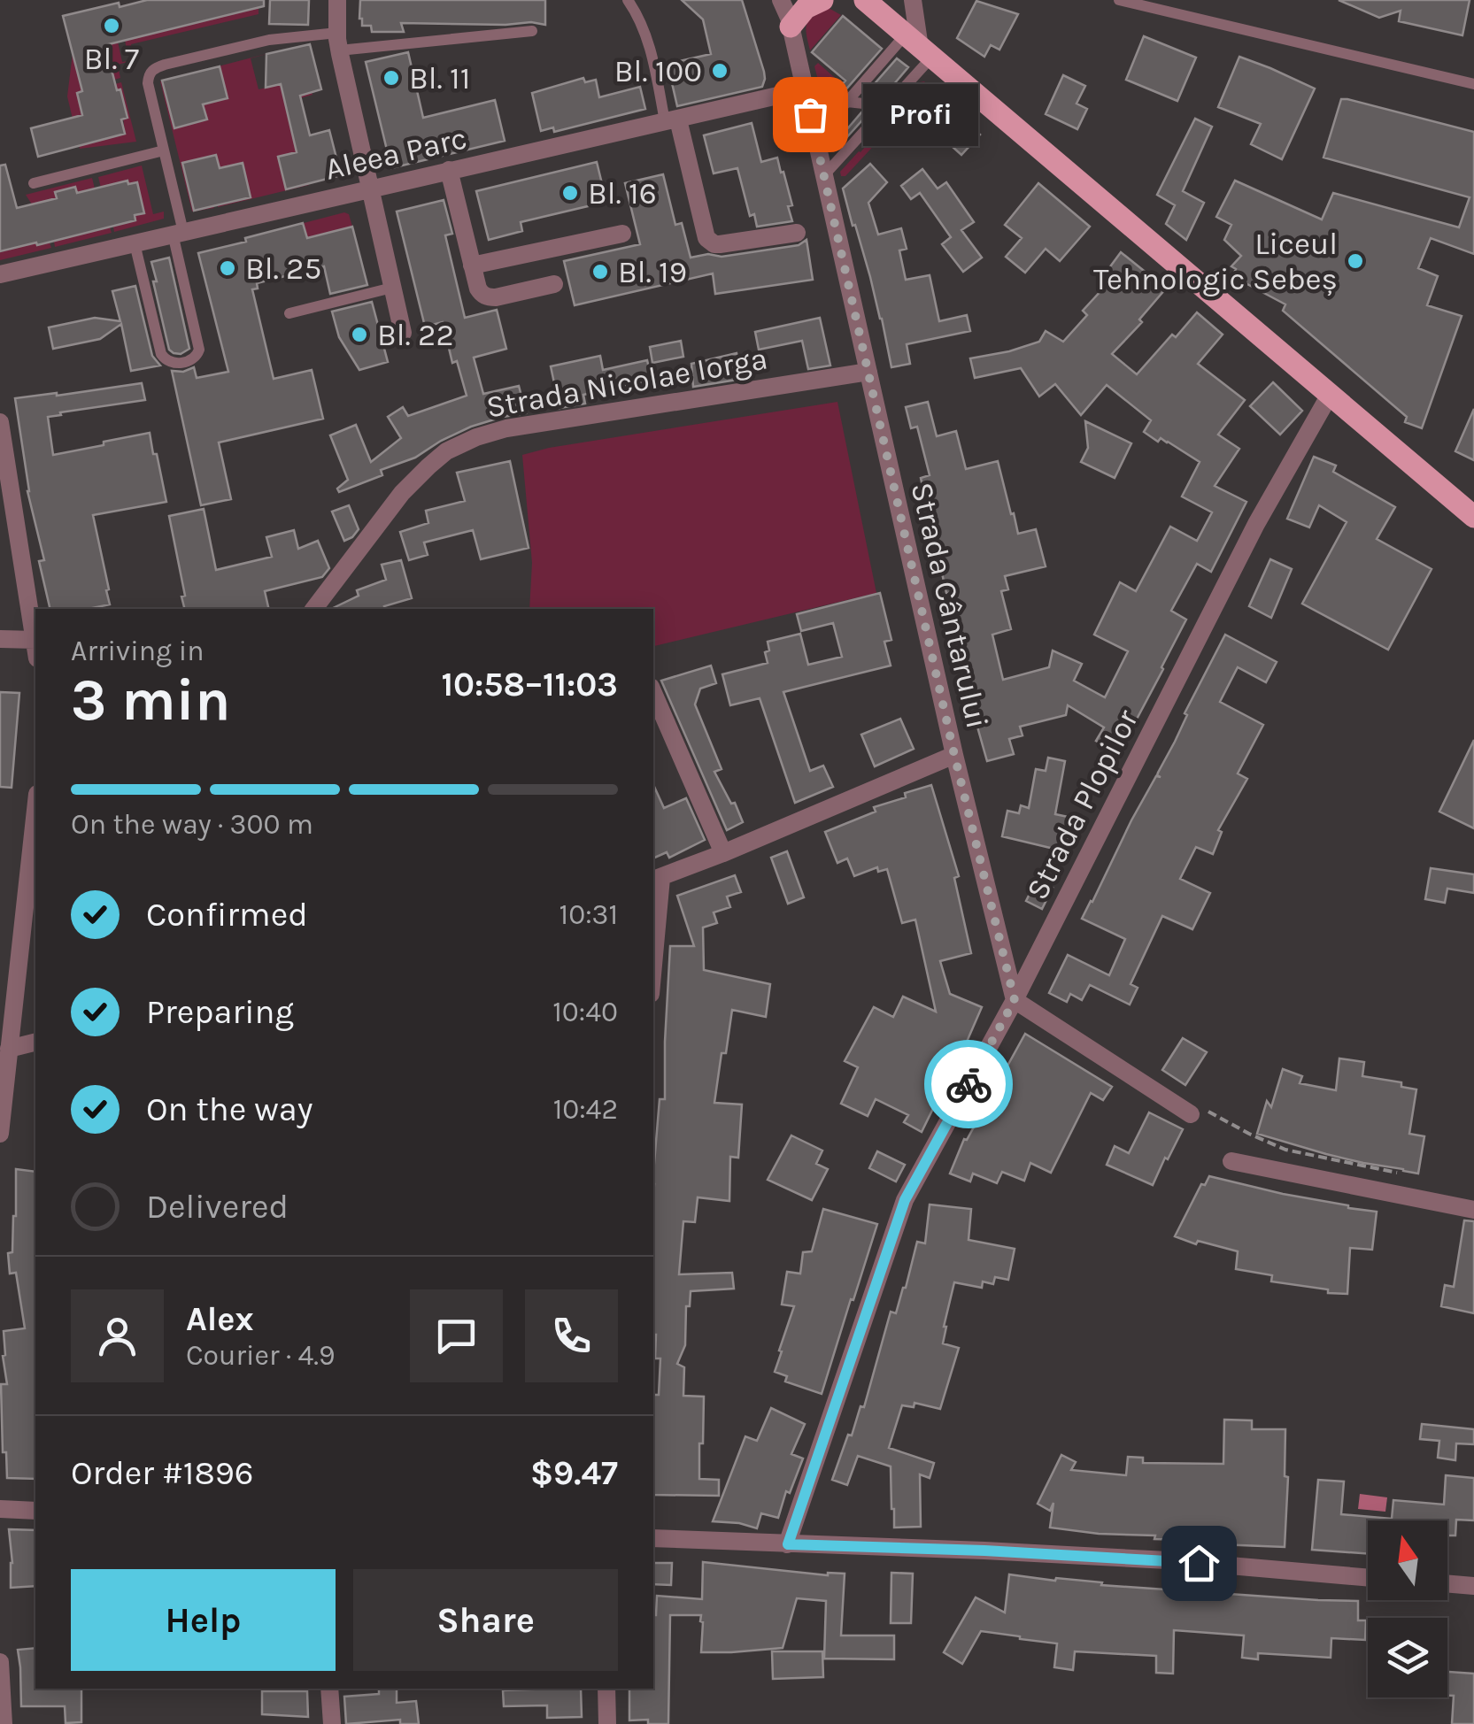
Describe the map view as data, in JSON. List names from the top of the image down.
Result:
{
  "streets": {
    "street": [
      "Aleea Parc",
      "Strada Nicolae Iorga",
      "Strada Cântarului",
      "Strada Plopilor"
    ]
  },
  "crossings": [
    ["Aleea Parc", "Strada Cântarului"],
    ["Strada Nicolae Iorga", "Strada Cântarului"],
    ["Strada Cântarului", "Strada Plopilor"]
  ],
  "places": [
    "Bl. 7",
    "Bl. 100",
    "Bl. 11",
    "Profi",
    "Bl. 16",
    "Liceul Tehnologic Sebeș",
    "Bl. 25",
    "Bl. 19",
    "Bl. 22"
  ],
  "north": "top",
  "page": {
    "bubble": "Profi",
    "heading": ["3 min", "Arriving in", "10:58–11:03"],
    "panel": [
      "Alex",
      "Courier · 4.9",
      "Order #1896",
      "$9.47"
    ],
    "bar": "On the way · 300 m",
    "list": [
      ["Confirmed", "10:31"],
      ["Preparing", "10:40"],
      ["On the way", "10:42"],
      "Delivered"
    ],
    "buttons": ["Help", "Share"]
  }
}
